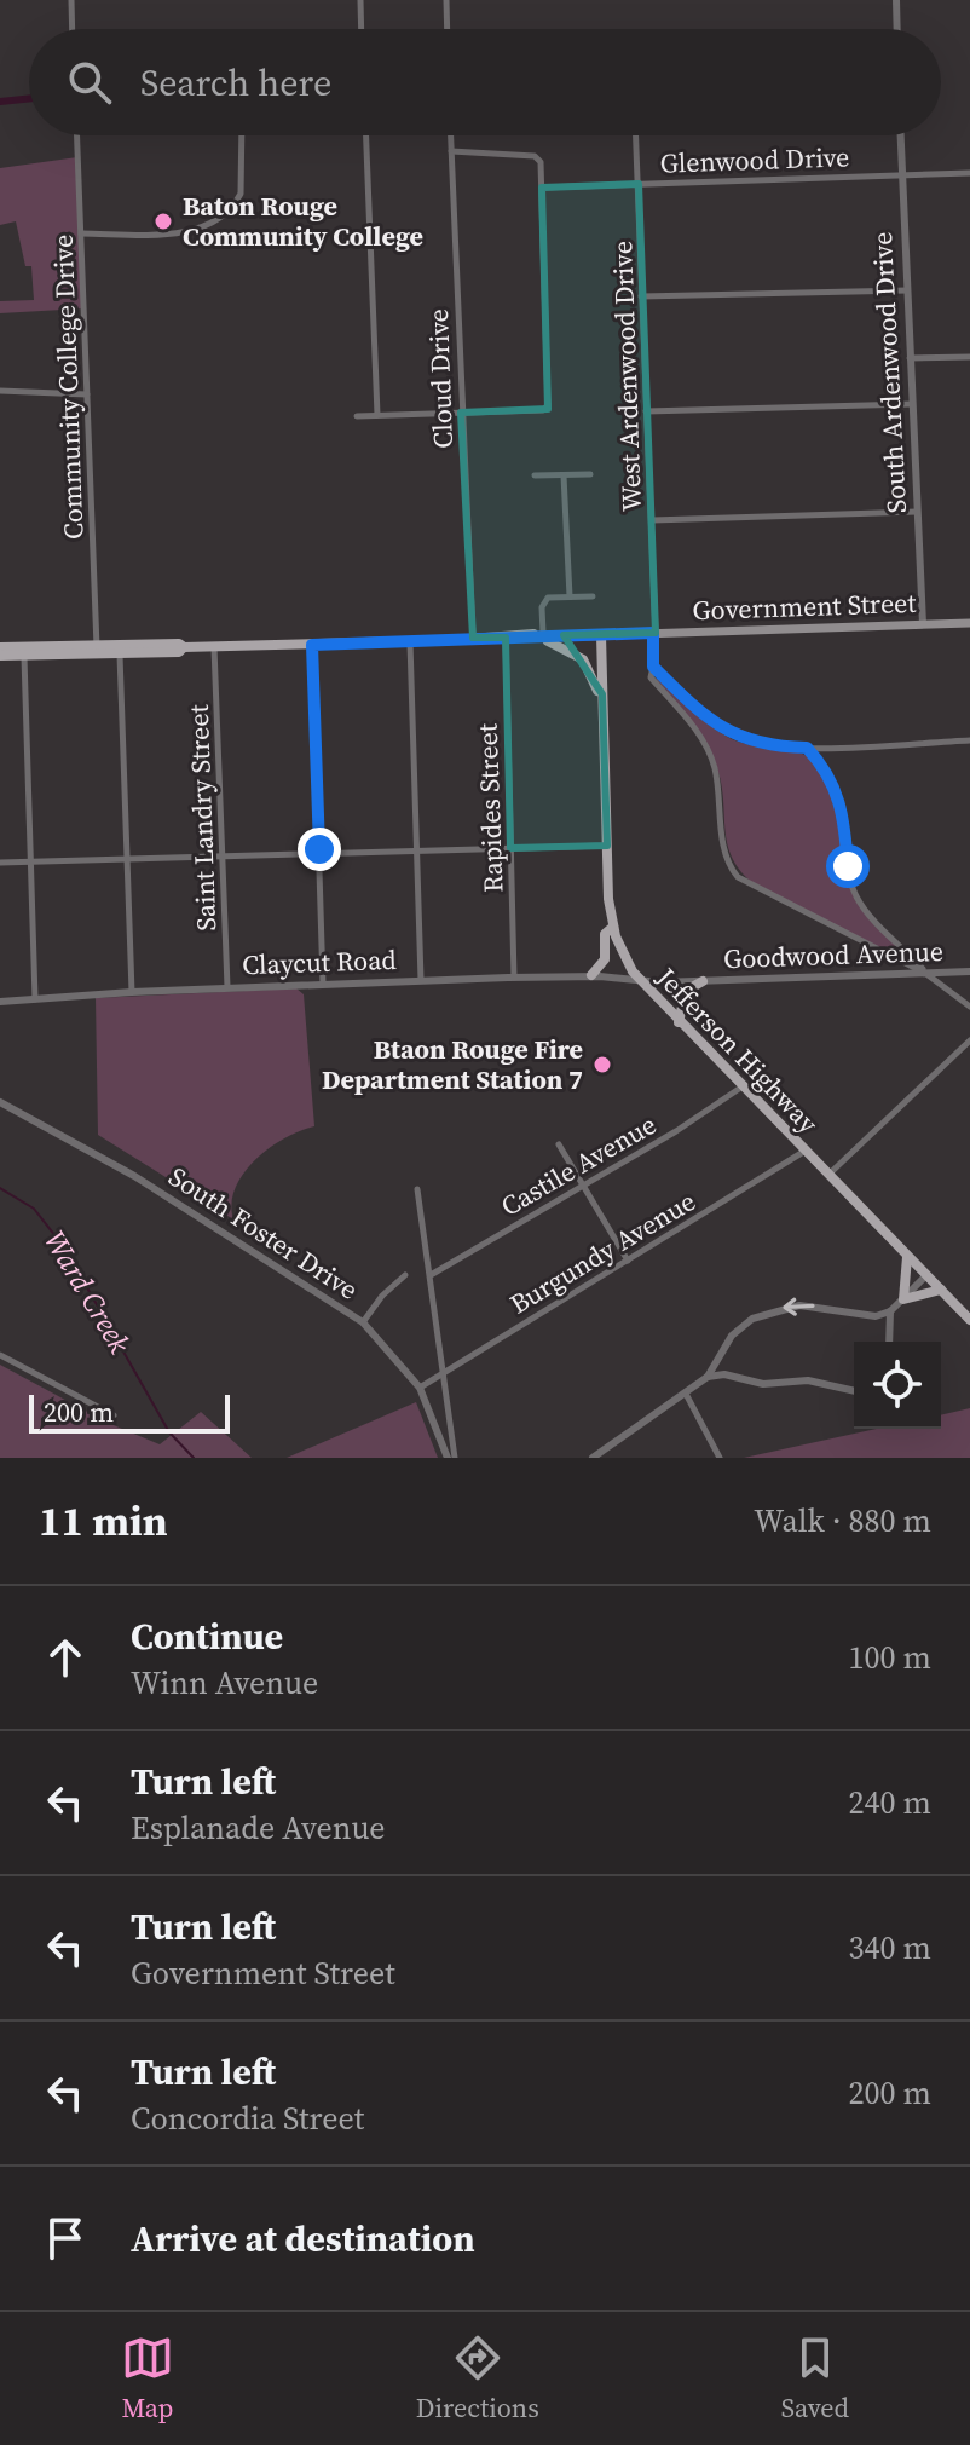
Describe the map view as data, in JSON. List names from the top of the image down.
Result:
{
  "streets": {
    "main road": ["Government Street", "Jefferson Highway"],
    "street": [
      "Glenwood Drive",
      "South Ardenwood Drive",
      "West Ardenwood Drive",
      "Cloud Drive",
      "Community College Drive",
      "Rapides Street",
      "Saint Landry Street",
      "Goodwood Avenue",
      "Claycut Road",
      "Castile Avenue",
      "South Foster Drive",
      "Burgundy Avenue"
    ]
  },
  "crossings": [
    ["Glenwood Drive", "South Ardenwood Drive"],
    ["Glenwood Drive", "West Ardenwood Drive"],
    ["South Ardenwood Drive", "Government Street"],
    ["West Ardenwood Drive", "Government Street"],
    ["West Ardenwood Drive", "Goodwood Avenue"],
    ["Cloud Drive", "Government Street"],
    ["Community College Drive", "Government Street"],
    ["Government Street", "Rapides Street"],
    ["Government Street", "Saint Landry Street"],
    ["Government Street", "Jefferson Highway"],
    ["Rapides Street", "Claycut Road"],
    ["Saint Landry Street", "Claycut Road"],
    ["Goodwood Avenue", "Claycut Road"],
    ["Goodwood Avenue", "Jefferson Highway"],
    ["Claycut Road", "Jefferson Highway"],
    ["Jefferson Highway", "Castile Avenue"],
    ["Jefferson Highway", "Burgundy Avenue"],
    ["South Foster Drive", "Burgundy Avenue"]
  ],
  "water": ["Ward Creek"],
  "places": ["Baton Rouge Community College", "Btaon Rouge Fire Department Station 7"],
  "scale_bar": "200 m",
  "page": {
    "search": "Search here",
    "scale": "200 m",
    "heading": ["11 min", "Walk · 880 m"],
    "list": [
      ["Continue", "Winn Avenue", "100 m"],
      ["Turn left", "Esplanade Avenue", "240 m"],
      ["Turn left", "Government Street", "340 m"],
      ["Turn left", "Concordia Street", "200 m"],
      "Arrive at destination"
    ],
    "nav": ["Map", "Directions", "Saved"]
  }
}
